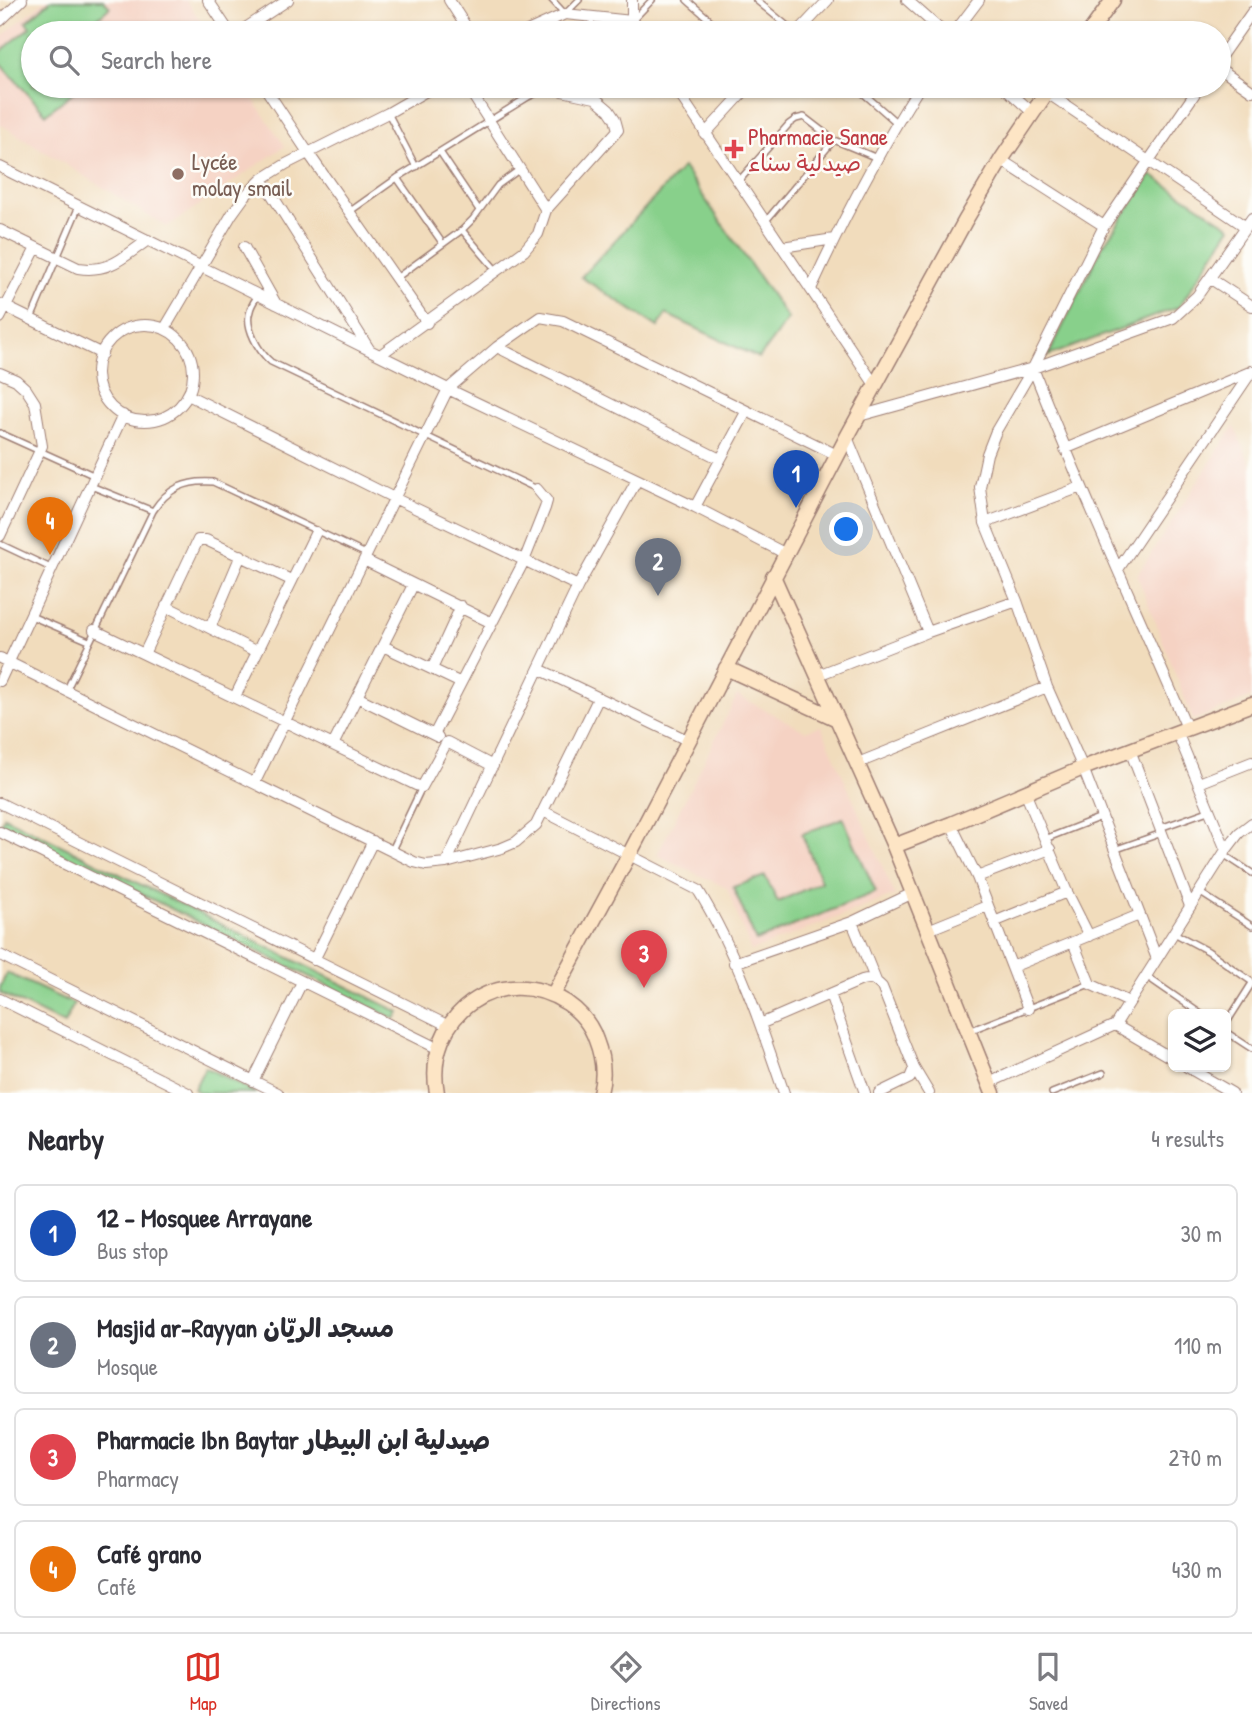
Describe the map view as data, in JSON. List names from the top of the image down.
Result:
{
  "places": {
    "health": ["Pharmacie Sanae صيدلية سناء"],
    "other": ["Lycée molay smail"]
  },
  "page": {
    "search": "Search here",
    "pins": [
      "1",
      "4",
      "2",
      "3"
    ],
    "heading": ["Nearby", "4 results"],
    "list": [
      {
        "mark": "1",
        "name": "12 - Mosquee Arrayane",
        "note": "Bus stop",
        "value": "30 m"
      },
      {
        "mark": "2",
        "name": "Masjid ar-Rayyan مسجد الريّان",
        "note": "Mosque",
        "value": "110 m"
      },
      {
        "mark": "3",
        "name": "Pharmacie Ibn Baytar صيدلية ابن البيطار",
        "note": "Pharmacy",
        "value": "270 m"
      },
      {
        "mark": "4",
        "name": "Café grano",
        "note": "Café",
        "value": "430 m"
      }
    ],
    "nav": ["Map", "Directions", "Saved"]
  }
}
